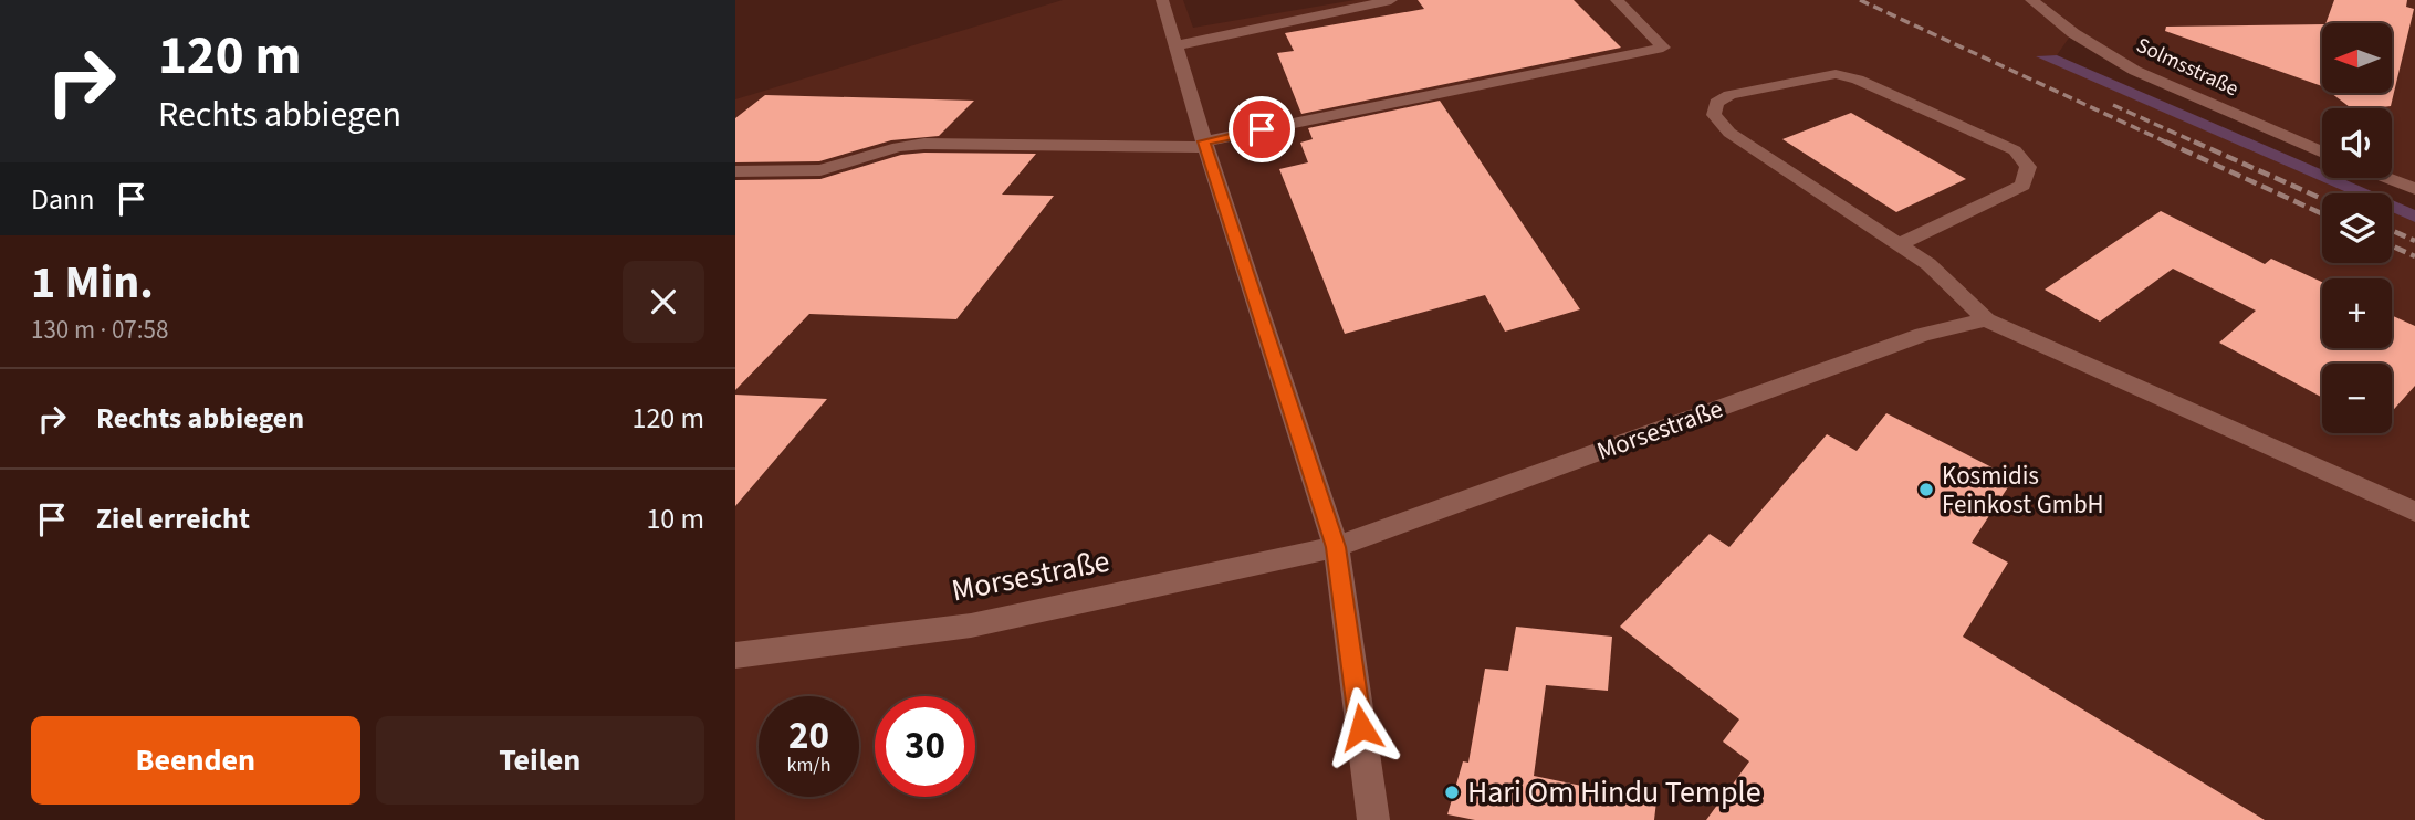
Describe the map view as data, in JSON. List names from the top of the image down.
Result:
{
  "streets": {
    "street": ["Solmsstraße", "Morsestraße"]
  },
  "places": ["Kosmidis Feinkost GmbH", "Hari Om Hindu Temple"],
  "north": "left",
  "page": {
    "turn": ["120 m", "Rechts abbiegen"],
    "map_buttons": ["+", "−"],
    "then": "Dann",
    "heading": ["1 Min.", "130 m · 07:58"],
    "list": [
      {
        "name": "Rechts abbiegen",
        "value": "120 m"
      },
      {
        "name": "Ziel erreicht",
        "value": "10 m"
      }
    ],
    "speed": "20 km/h",
    "limit": "30",
    "buttons": ["Beenden", "Teilen"]
  }
}
